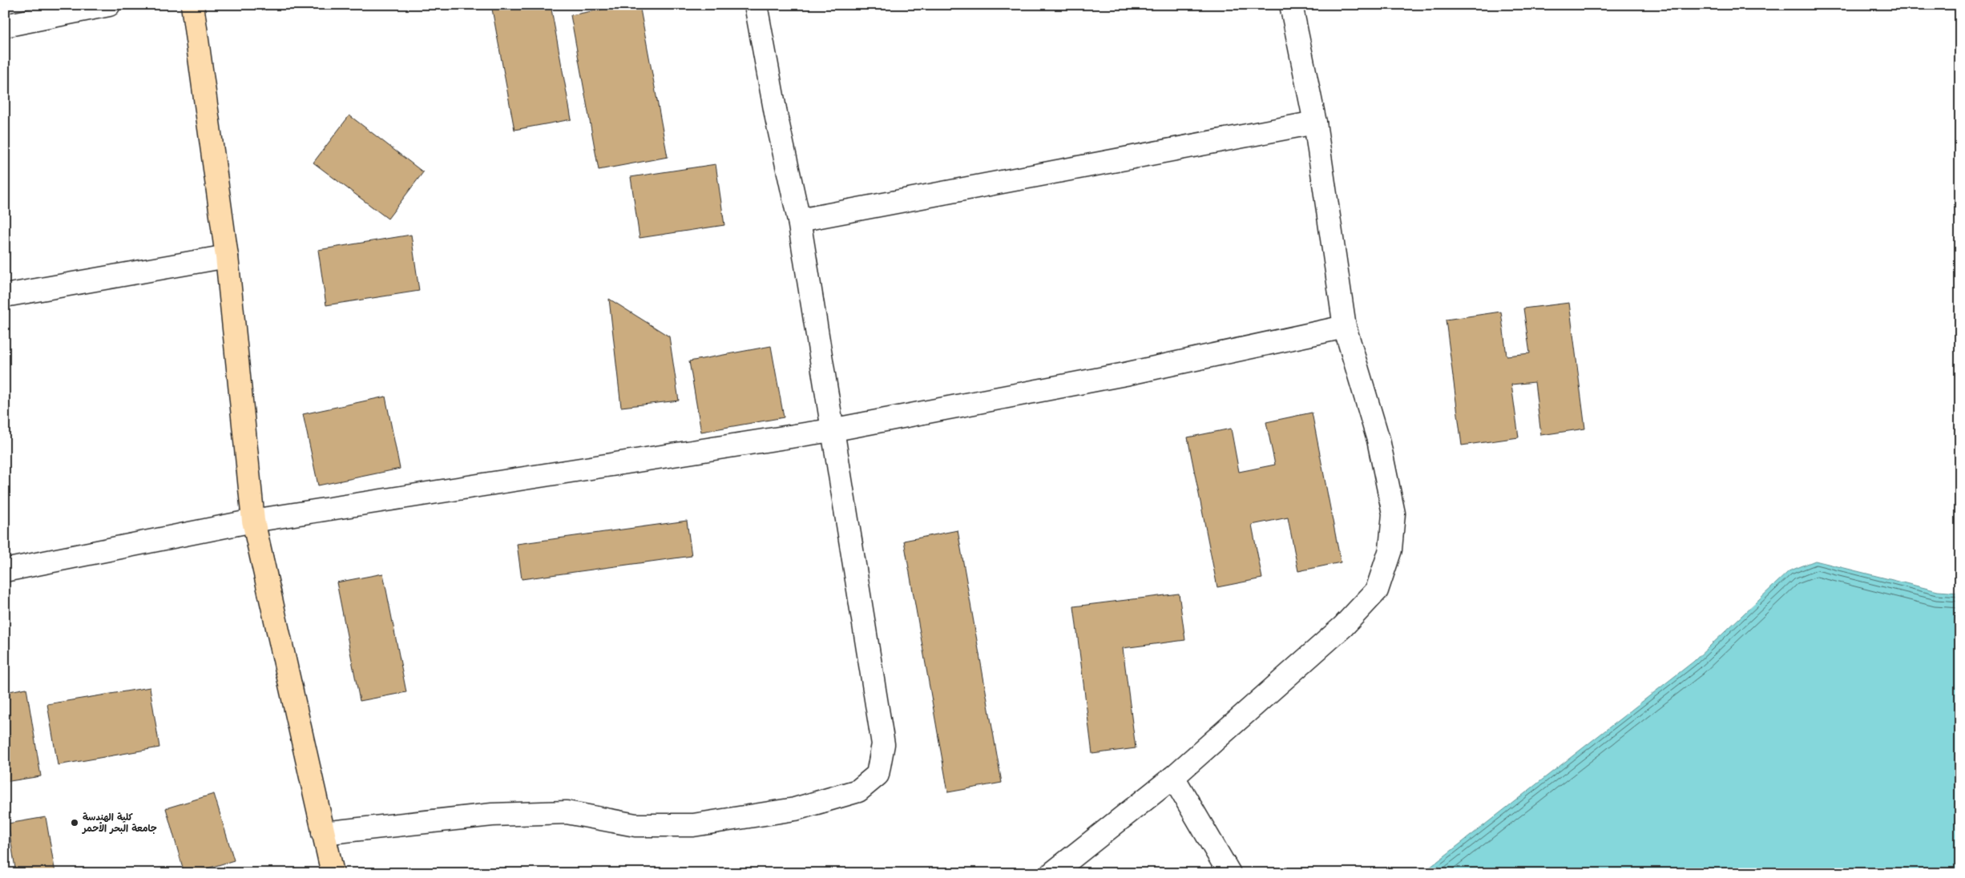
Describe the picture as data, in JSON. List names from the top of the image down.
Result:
{
  "places": ["كلية الهندسة جامعة البحر الأحمر"]
}
